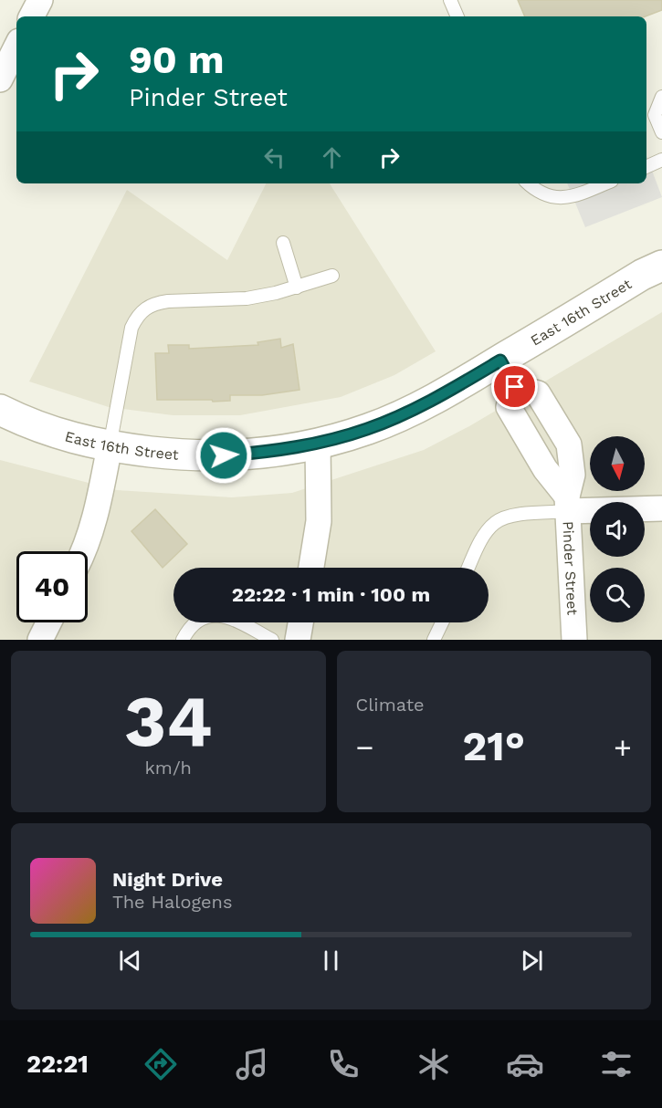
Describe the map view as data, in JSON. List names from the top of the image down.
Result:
{
  "streets": {
    "street": ["East 16th Street", "Pinder Street"]
  },
  "north": "bottom",
  "page": {
    "turn": ["90 m", "Pinder Street"],
    "limit": "40",
    "trip": "22:22 · 1 min · 100 m",
    "tile": [
      ["34", "km/h"],
      "Climate"
    ],
    "heat": ["−", "21°", "+"],
    "song": ["Night Drive", "The Halogens"],
    "tabs": "22:21"
  }
}
